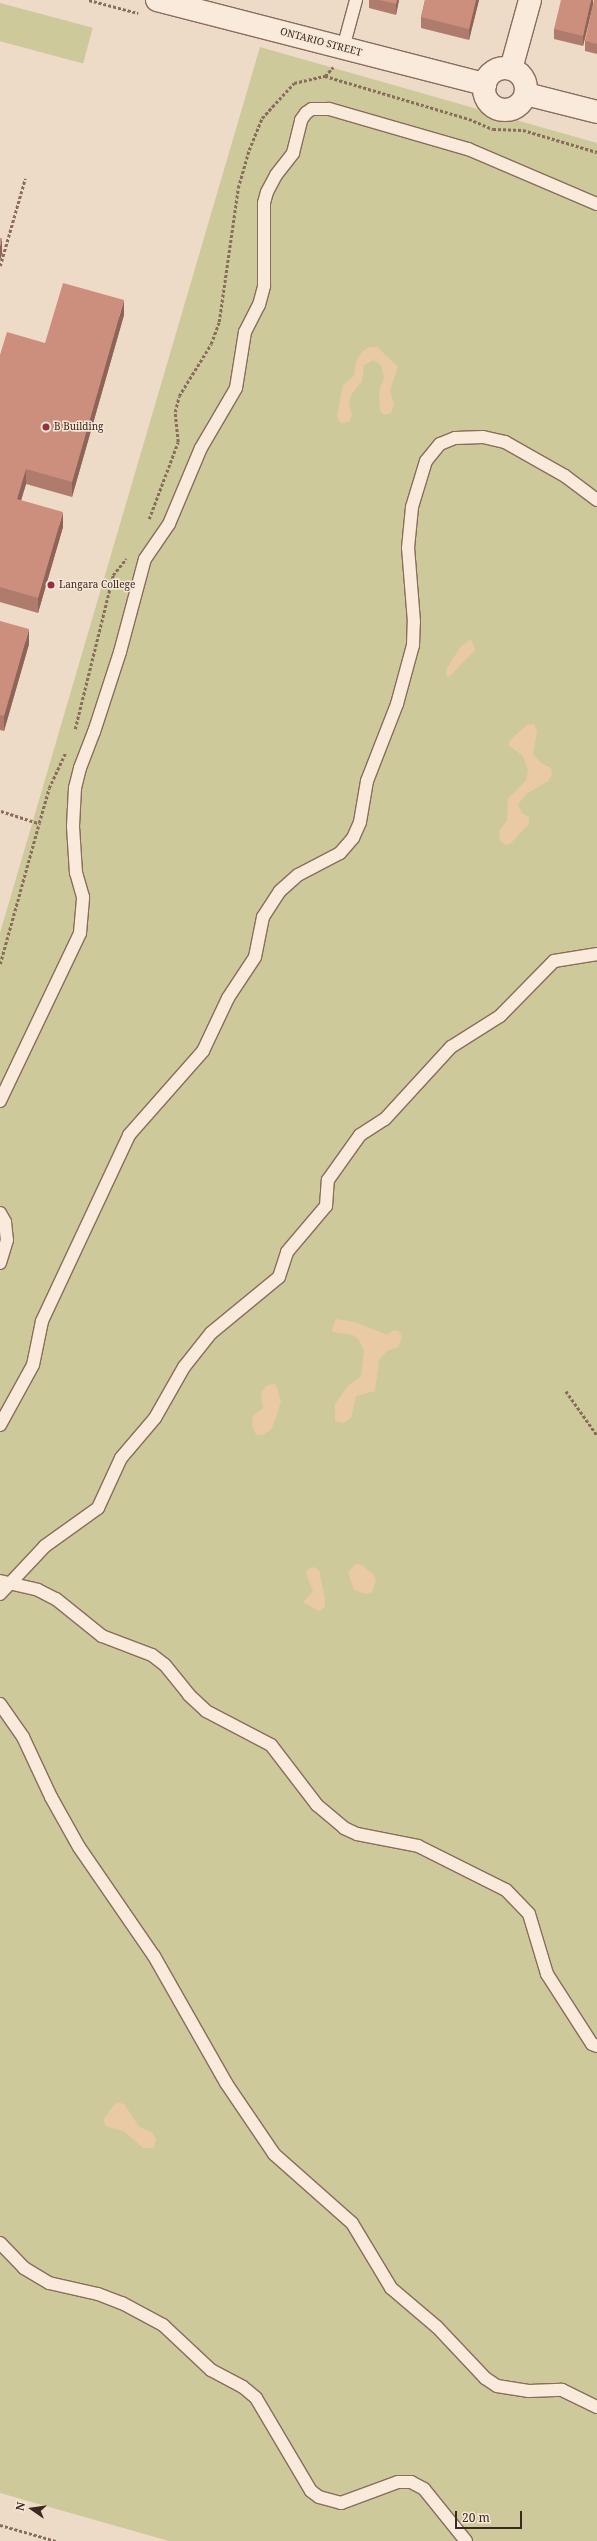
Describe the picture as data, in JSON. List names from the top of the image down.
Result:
{
  "streets": {
    "street": ["ONTARIO STREET"]
  },
  "places": ["B Building", "Langara College"],
  "scale_bar": "20 m",
  "north": "left"
}
